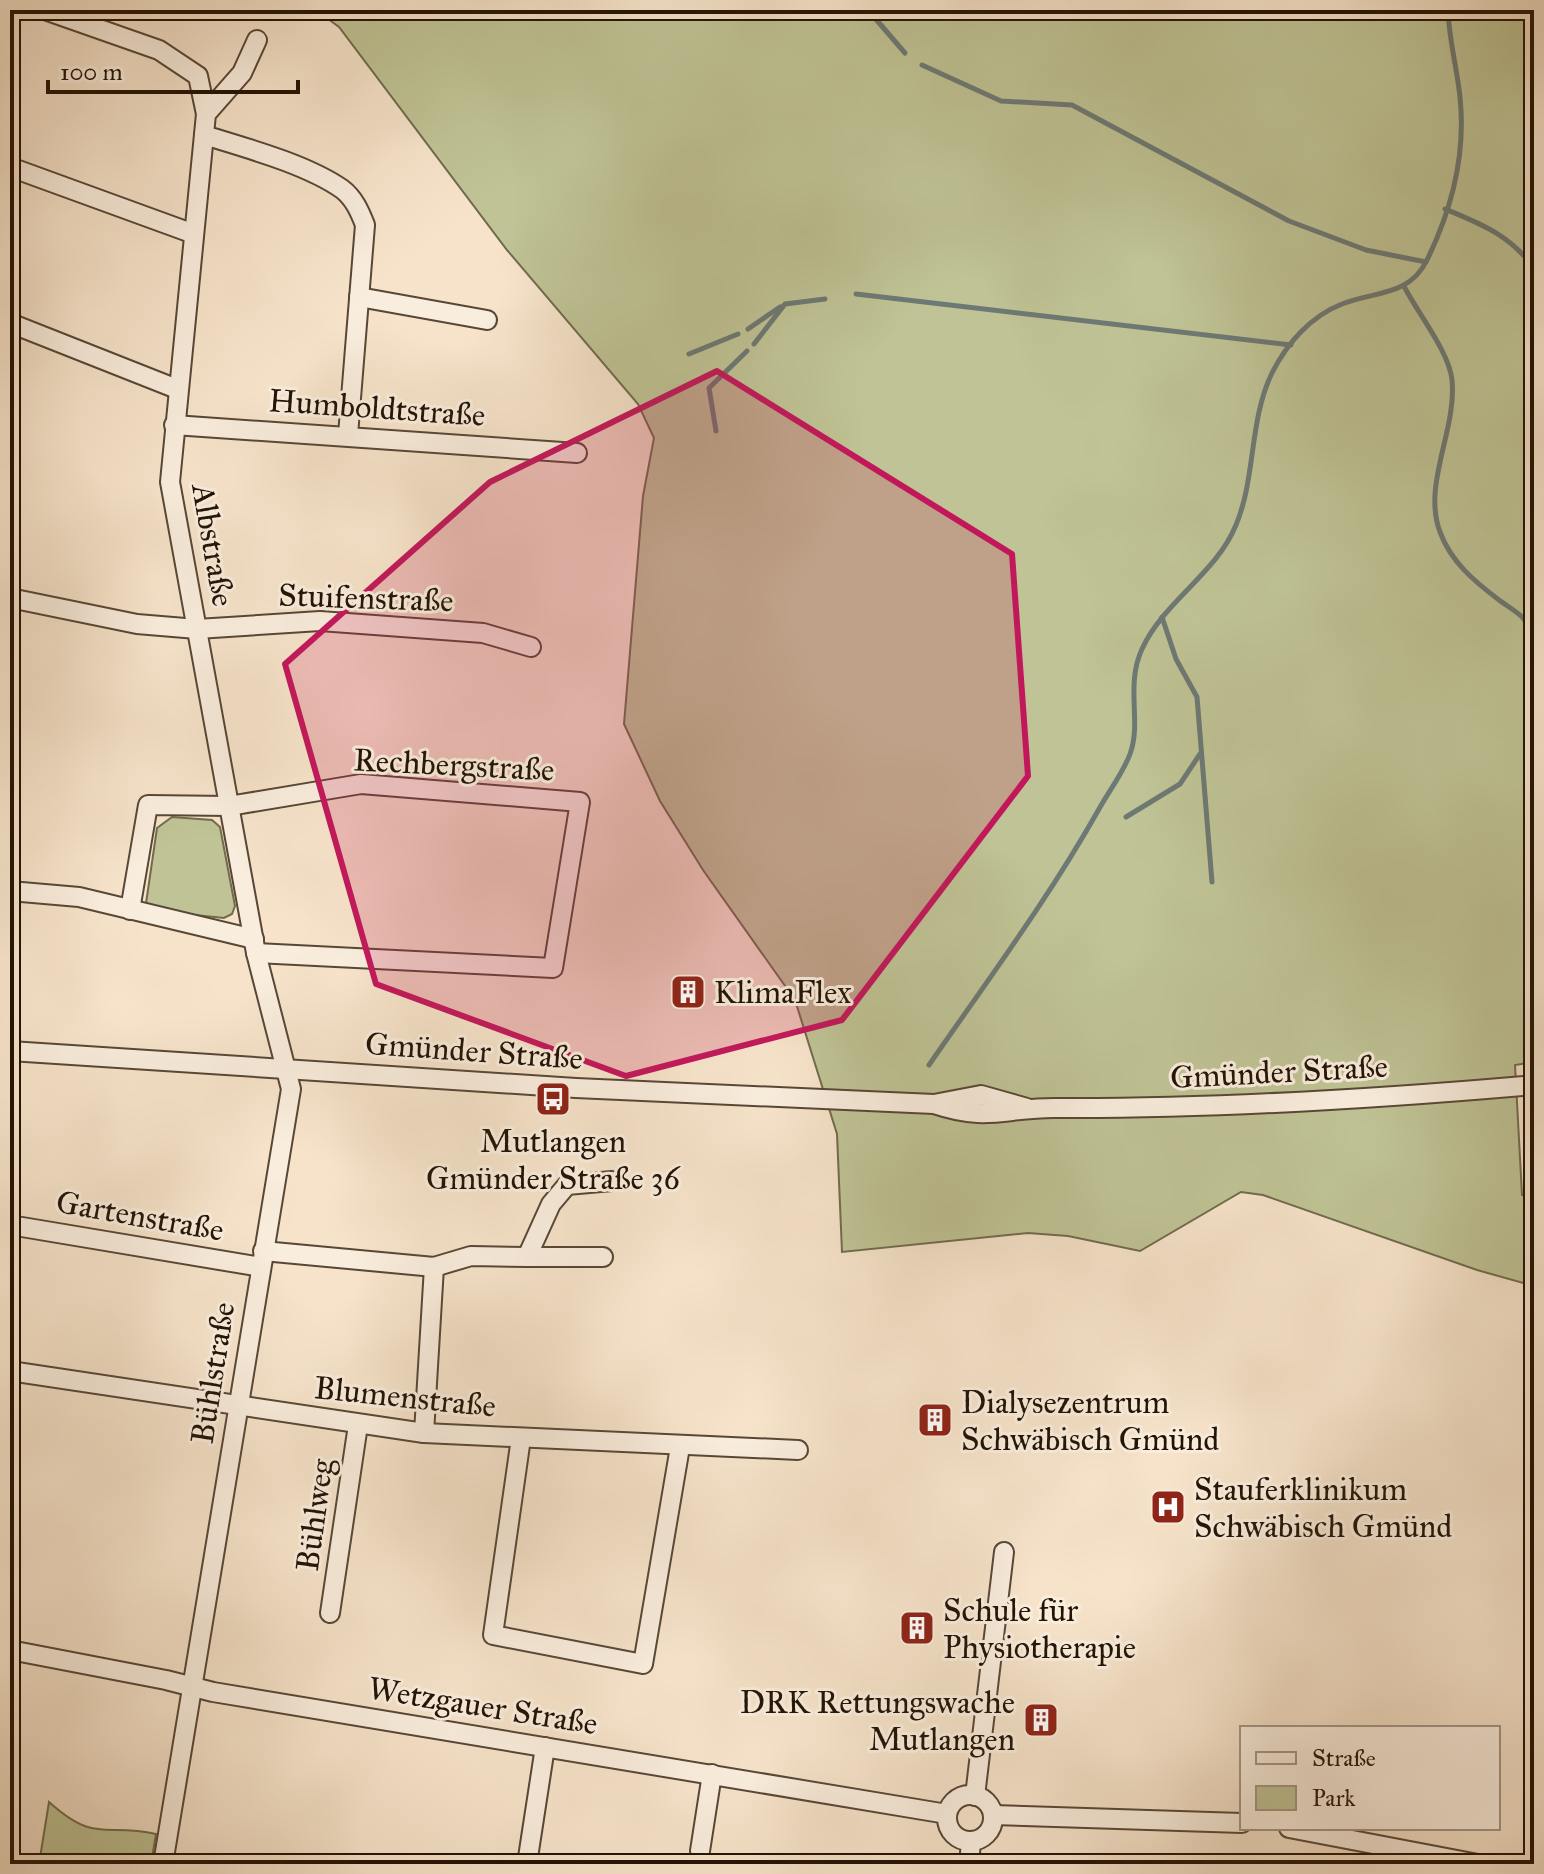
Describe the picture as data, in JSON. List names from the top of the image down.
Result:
{
  "streets": {
    "street": [
      "Humboldtstraße",
      "Albstraße",
      "Stuifenstraße",
      "Rechbergstraße",
      "Gmünder Straße",
      "Gartenstraße",
      "Bühlstraße",
      "Blumenstraße",
      "Bühlweg",
      "Wetzgauer Straße"
    ]
  },
  "crossings": [
    ["Humboldtstraße", "Albstraße"],
    ["Albstraße", "Stuifenstraße"],
    ["Albstraße", "Rechbergstraße"],
    ["Albstraße", "Gmünder Straße"],
    ["Albstraße", "Bühlstraße"],
    ["Gmünder Straße", "Bühlstraße"],
    ["Gartenstraße", "Bühlstraße"],
    ["Bühlstraße", "Blumenstraße"],
    ["Bühlstraße", "Wetzgauer Straße"],
    ["Blumenstraße", "Bühlweg"]
  ],
  "places": {
    "building": [
      "KlimaFlex",
      "Dialysezentrum Schwäbisch Gmünd",
      "Schule für Physiotherapie",
      "DRK Rettungswache Mutlangen"
    ],
    "bus stop": ["Mutlangen Gmünder Straße 36"],
    "hospital": ["Stauferklinikum Schwäbisch Gmünd"]
  },
  "legend": ["Straße", "Park"],
  "scale_bar": "100 m"
}
